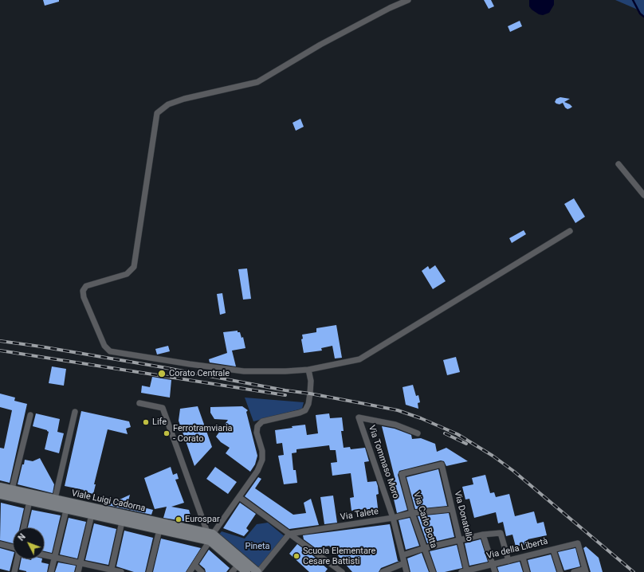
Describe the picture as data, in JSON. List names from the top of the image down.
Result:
{
  "streets": {
    "main road": ["Viale Luigi Cadorna"],
    "street": [
      "Via Tommaso Moro",
      "Via Talete",
      "Via Donatello",
      "Via Carlo Botta",
      "Via della Libertà"
    ]
  },
  "crossings": [
    ["Via Tommaso Moro", "Via Talete"],
    ["Via Talete", "Via Donatello"],
    ["Via Talete", "Via Carlo Botta"],
    ["Via Donatello", "Via Carlo Botta"],
    ["Via Donatello", "Via della Libertà"]
  ],
  "parks": ["Pineta"],
  "places": [
    "Corato Centrale",
    "Life",
    "Ferrotramviaria - Corato",
    "Eurospar",
    "Scuola Elementare Cesare Battisti"
  ],
  "north": "top left"
}
